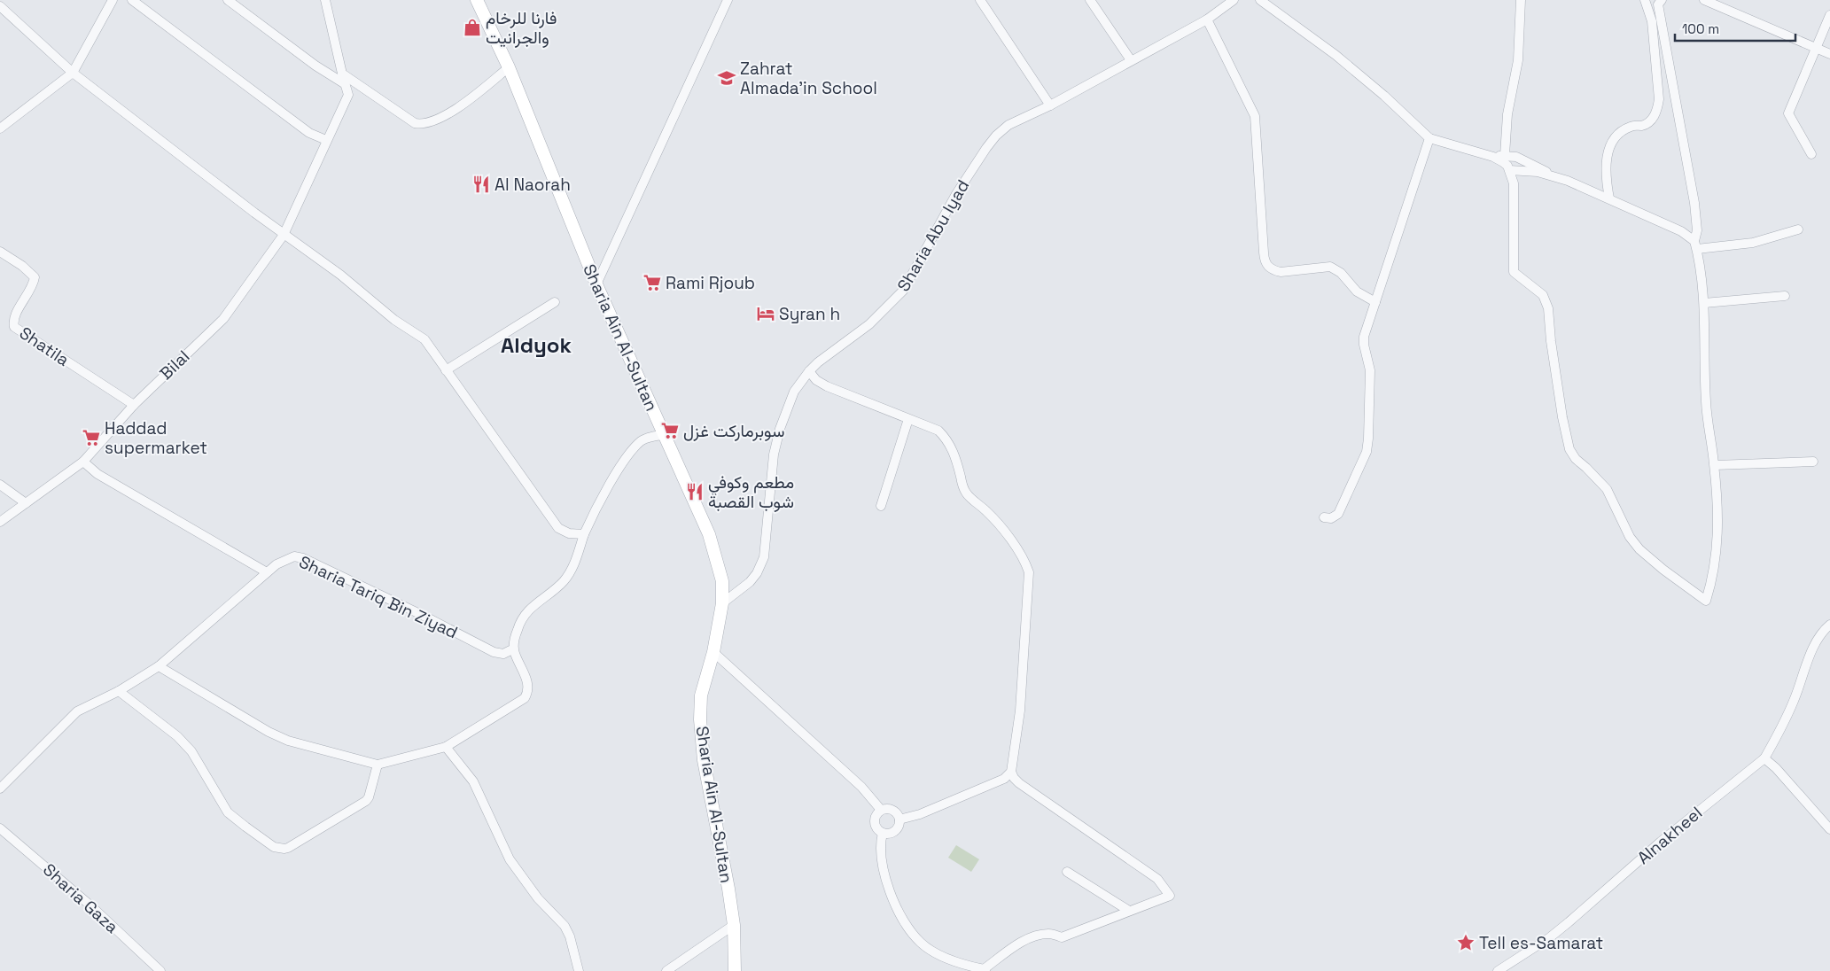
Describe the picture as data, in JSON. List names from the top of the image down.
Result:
{
  "streets": {
    "main road": ["Sharia Ain Al-Sultan"],
    "street": [
      "Sharia Abu Iyad",
      "Shatila",
      "Bilal",
      "Sharia Tariq Bin Ziyad",
      "Alnakheel",
      "Sharia Gaza"
    ]
  },
  "crossings": [
    ["Sharia Abu Iyad", "Sharia Ain Al-Sultan"],
    ["Shatila", "Bilal"]
  ],
  "districts": ["Aldyok"],
  "places": {
    "shop": ["فارنا للرخام والجرانيت"],
    "school or university": ["Zahrat Almada'in School"],
    "restaurant": ["Al Naorah", "مطعم وكوفي شوب القصبة"],
    "supermarket": ["Rami Rjoub", "سوبرماركت غزل", "Haddad supermarket"],
    "hotel": ["Syran h"],
    "place": ["Tell es-Samarat"]
  },
  "scale_bar": "100 m"
}
